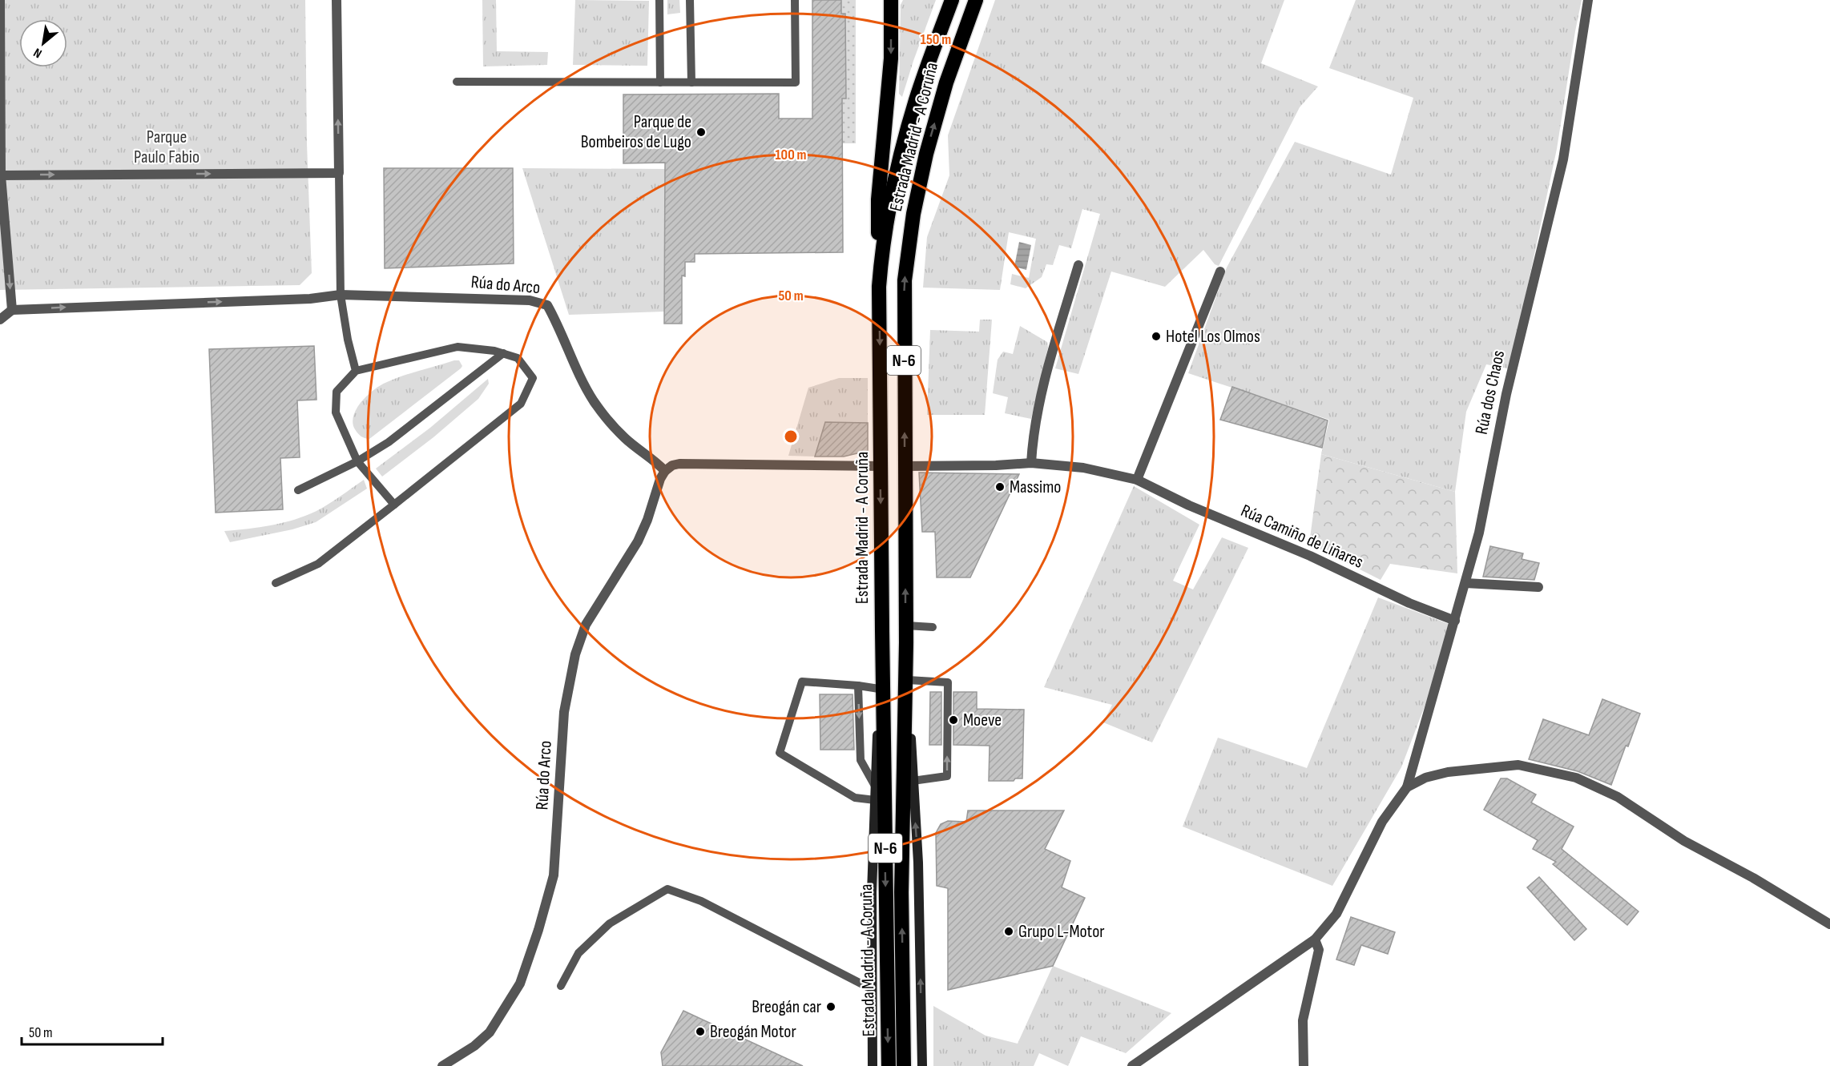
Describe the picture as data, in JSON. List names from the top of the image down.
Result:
{
  "streets": {
    "highway": ["Estrada Madrid - A Coruña", "N-6"],
    "street": ["Rúa do Arco", "Rúa dos Chaos", "Rúa Camiño de Liñares"]
  },
  "crossings": [
    ["Estrada Madrid - A Coruña", "N-6"],
    ["Estrada Madrid - A Coruña", "Rúa Camiño de Liñares"],
    ["Rúa dos Chaos", "Rúa Camiño de Liñares"]
  ],
  "parks": ["Parque Paulo Fabio"],
  "places": [
    "Parque de Bombeiros de Lugo",
    "Hotel Los Olmos",
    "Massimo",
    "Moeve",
    "Grupo L-Motor",
    "Breogán car",
    "Breogán Motor"
  ],
  "scale_bar": "50 m",
  "north": "bottom left",
  "rings": ["150 m", "100 m", "50 m"]
}
